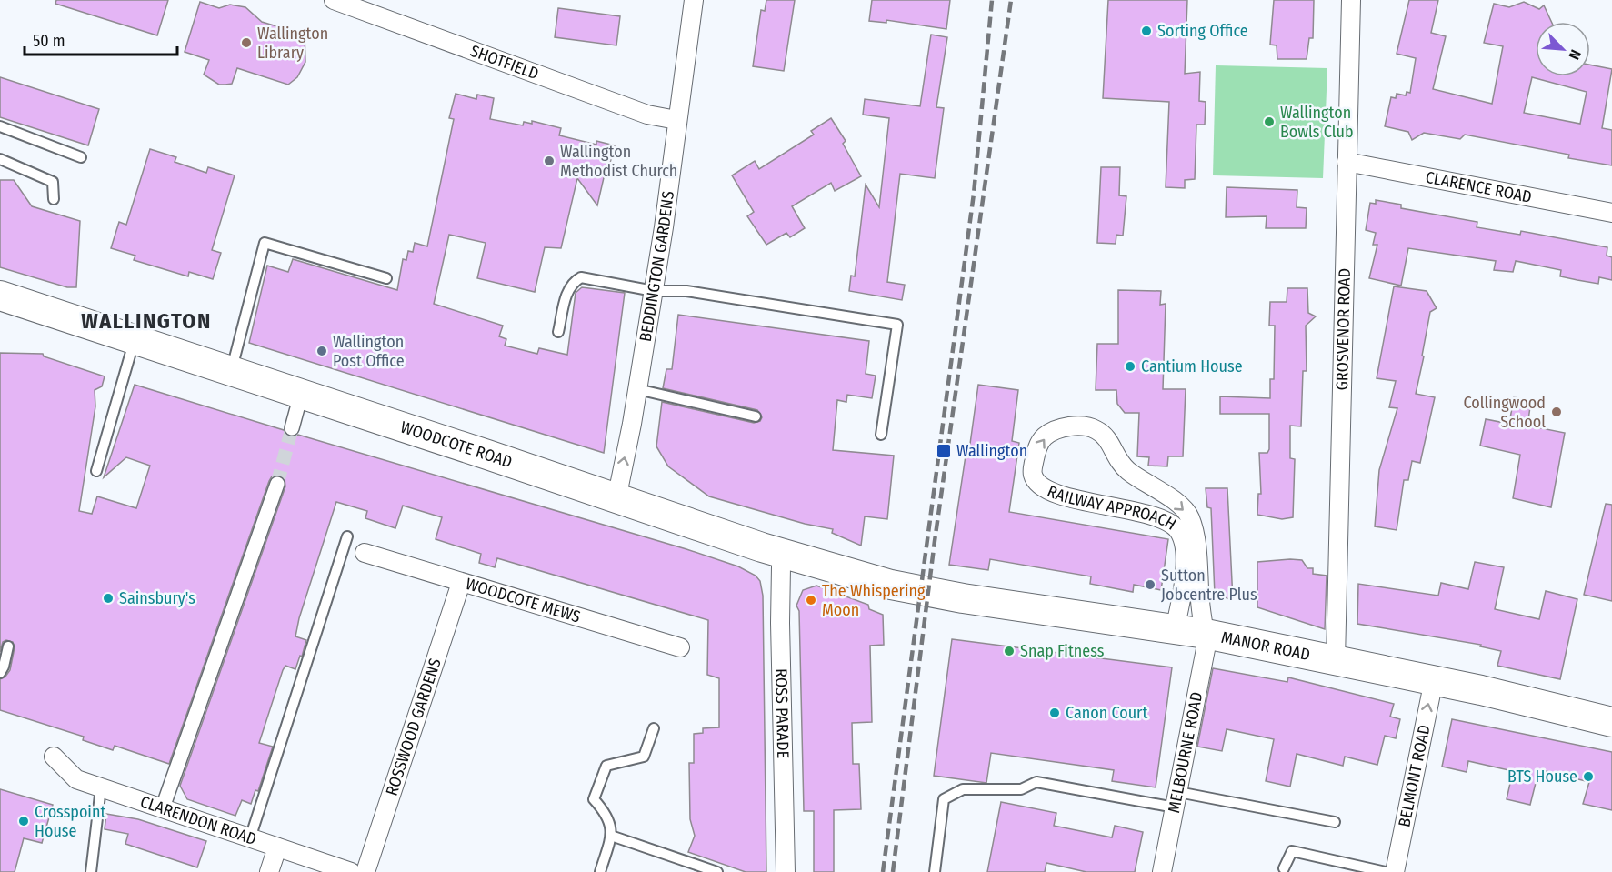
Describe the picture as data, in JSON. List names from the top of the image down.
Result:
{
  "streets": {
    "main road": ["WOODCOTE ROAD", "MANOR ROAD"],
    "street": [
      "SHOTFIELD",
      "CLARENCE ROAD",
      "BEDDINGTON GARDENS",
      "GROSVENOR ROAD",
      "RAILWAY APPROACH",
      "WOODCOTE MEWS",
      "ROSS PARADE",
      "ROSSWOOD GARDENS",
      "MELBOURNE ROAD",
      "BELMONT ROAD",
      "CLARENDON ROAD"
    ]
  },
  "crossings": [
    ["SHOTFIELD", "BEDDINGTON GARDENS"],
    ["CLARENCE ROAD", "GROSVENOR ROAD"],
    ["BEDDINGTON GARDENS", "WOODCOTE ROAD"],
    ["GROSVENOR ROAD", "MANOR ROAD"],
    ["WOODCOTE ROAD", "MANOR ROAD"],
    ["WOODCOTE ROAD", "ROSS PARADE"],
    ["RAILWAY APPROACH", "MANOR ROAD"],
    ["RAILWAY APPROACH", "MELBOURNE ROAD"],
    ["WOODCOTE MEWS", "ROSSWOOD GARDENS"],
    ["MANOR ROAD", "MELBOURNE ROAD"],
    ["MANOR ROAD", "BELMONT ROAD"]
  ],
  "one_way": ["BELMONT ROAD"],
  "districts": ["WALLINGTON"],
  "places": {
    "other": [
      "Sorting Office",
      "Wallington Library",
      "Wallington Bowls Club",
      "Wallington Methodist Church",
      "Wallington Post Office",
      "Cantium House",
      "Collingwood School",
      "Sutton Jobcentre Plus",
      "Sainsbury's",
      "The Whispering Moon",
      "Snap Fitness",
      "Canon Court",
      "BTS House",
      "Crosspoint House"
    ],
    "transit": ["Wallington"]
  },
  "scale_bar": "50 m",
  "north": "bottom right"
}
